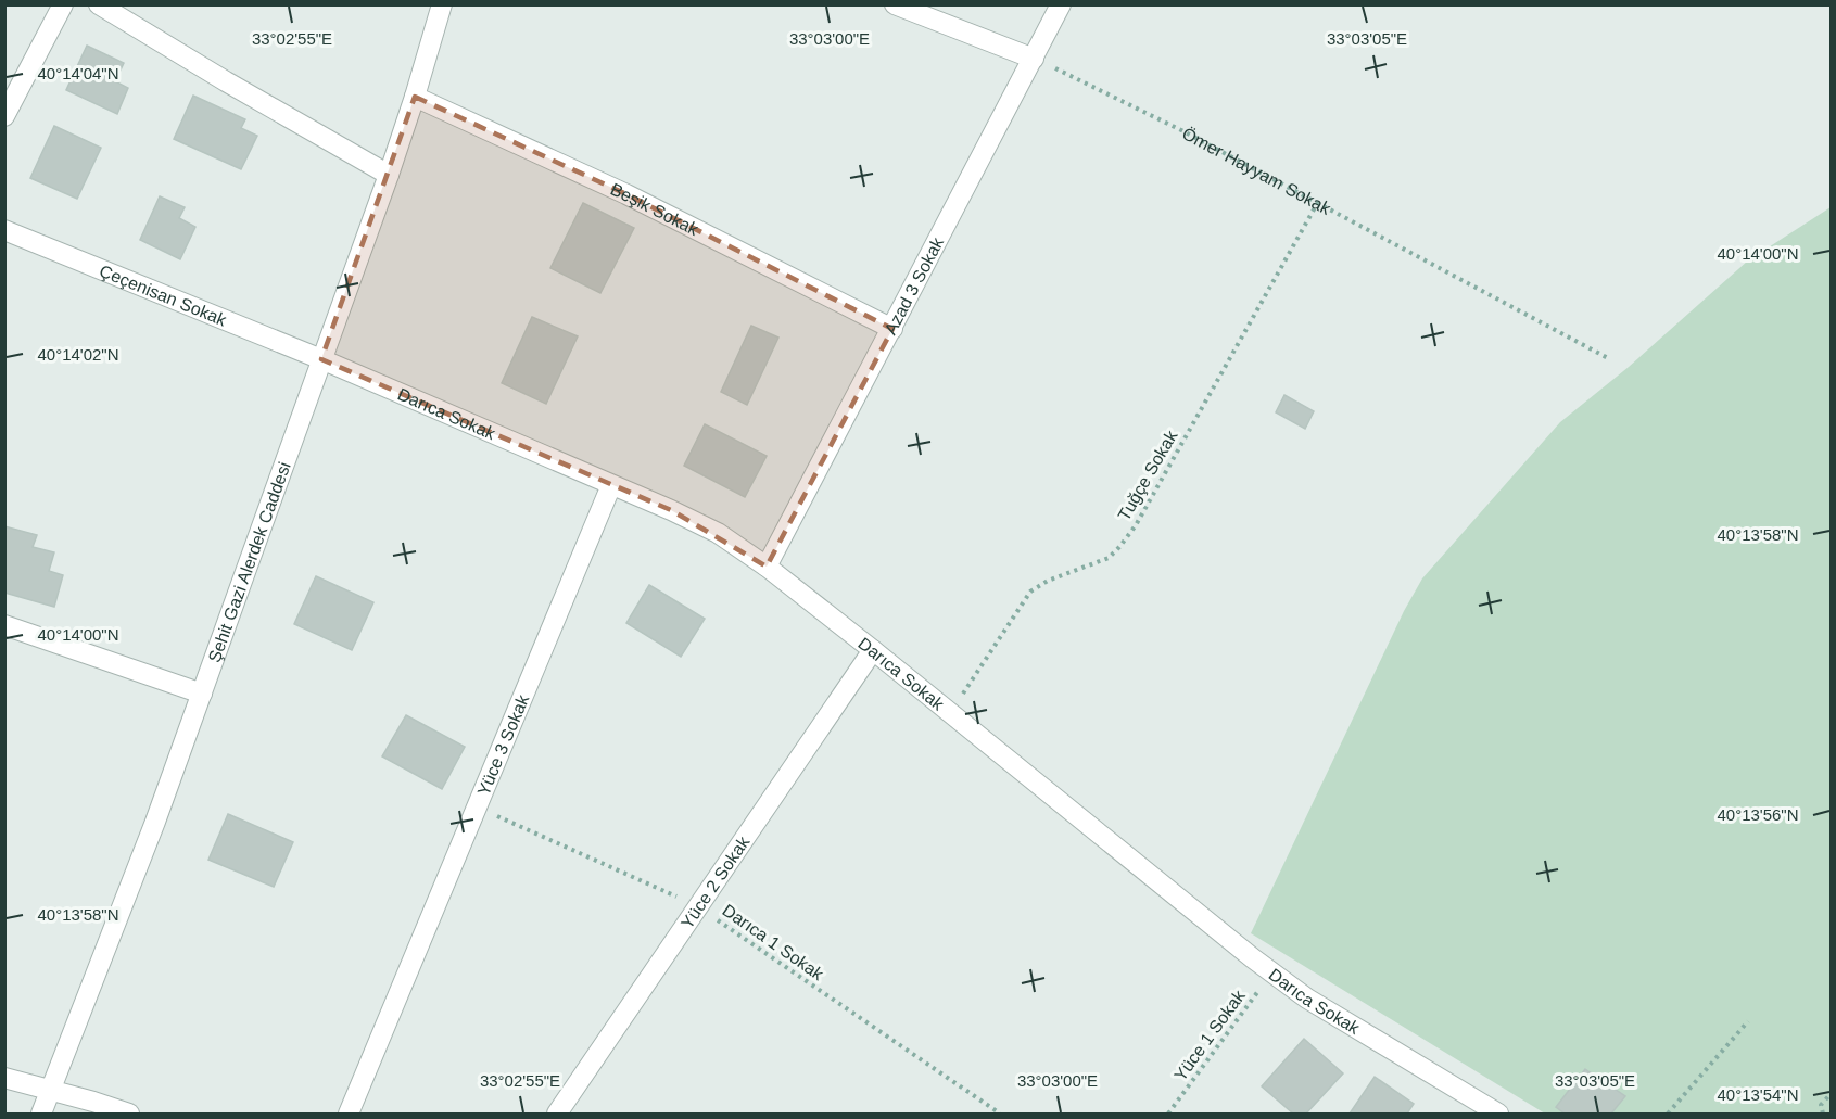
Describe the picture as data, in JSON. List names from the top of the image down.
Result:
{
  "streets": {
    "street": [
      "Beşik Sokak",
      "Azad 3 Sokak",
      "Çeçenisan Sokak",
      "Darıca Sokak",
      "Şehit Gazi Alerdek Caddesi",
      "Yüce 3 Sokak",
      "Yüce 2 Sokak"
    ],
    "path": [
      "Ömer Hayyam Sokak",
      "Tuğçe Sokak",
      "Darıca 1 Sokak",
      "Yüce 1 Sokak"
    ]
  },
  "crossings": [
    ["Ömer Hayyam Sokak", "Azad 3 Sokak"],
    ["Ömer Hayyam Sokak", "Tuğçe Sokak"],
    ["Beşik Sokak", "Azad 3 Sokak"],
    ["Beşik Sokak", "Şehit Gazi Alerdek Caddesi"],
    ["Azad 3 Sokak", "Darıca Sokak"],
    ["Çeçenisan Sokak", "Darıca Sokak"],
    ["Çeçenisan Sokak", "Şehit Gazi Alerdek Caddesi"],
    ["Darıca Sokak", "Tuğçe Sokak"],
    ["Darıca Sokak", "Şehit Gazi Alerdek Caddesi"],
    ["Darıca Sokak", "Yüce 3 Sokak"],
    ["Darıca Sokak", "Yüce 2 Sokak"],
    ["Darıca Sokak", "Yüce 1 Sokak"],
    ["Yüce 3 Sokak", "Darıca 1 Sokak"],
    ["Yüce 2 Sokak", "Darıca 1 Sokak"]
  ],
  "coordinates": [
    "33°02'55\"E",
    "33°03'00\"E",
    "33°03'05\"E",
    "40°14'04\"N",
    "40°14'00\"N",
    "40°14'02\"N",
    "40°13'58\"N",
    "40°13'56\"N",
    "40°13'54\"N"
  ]
}
